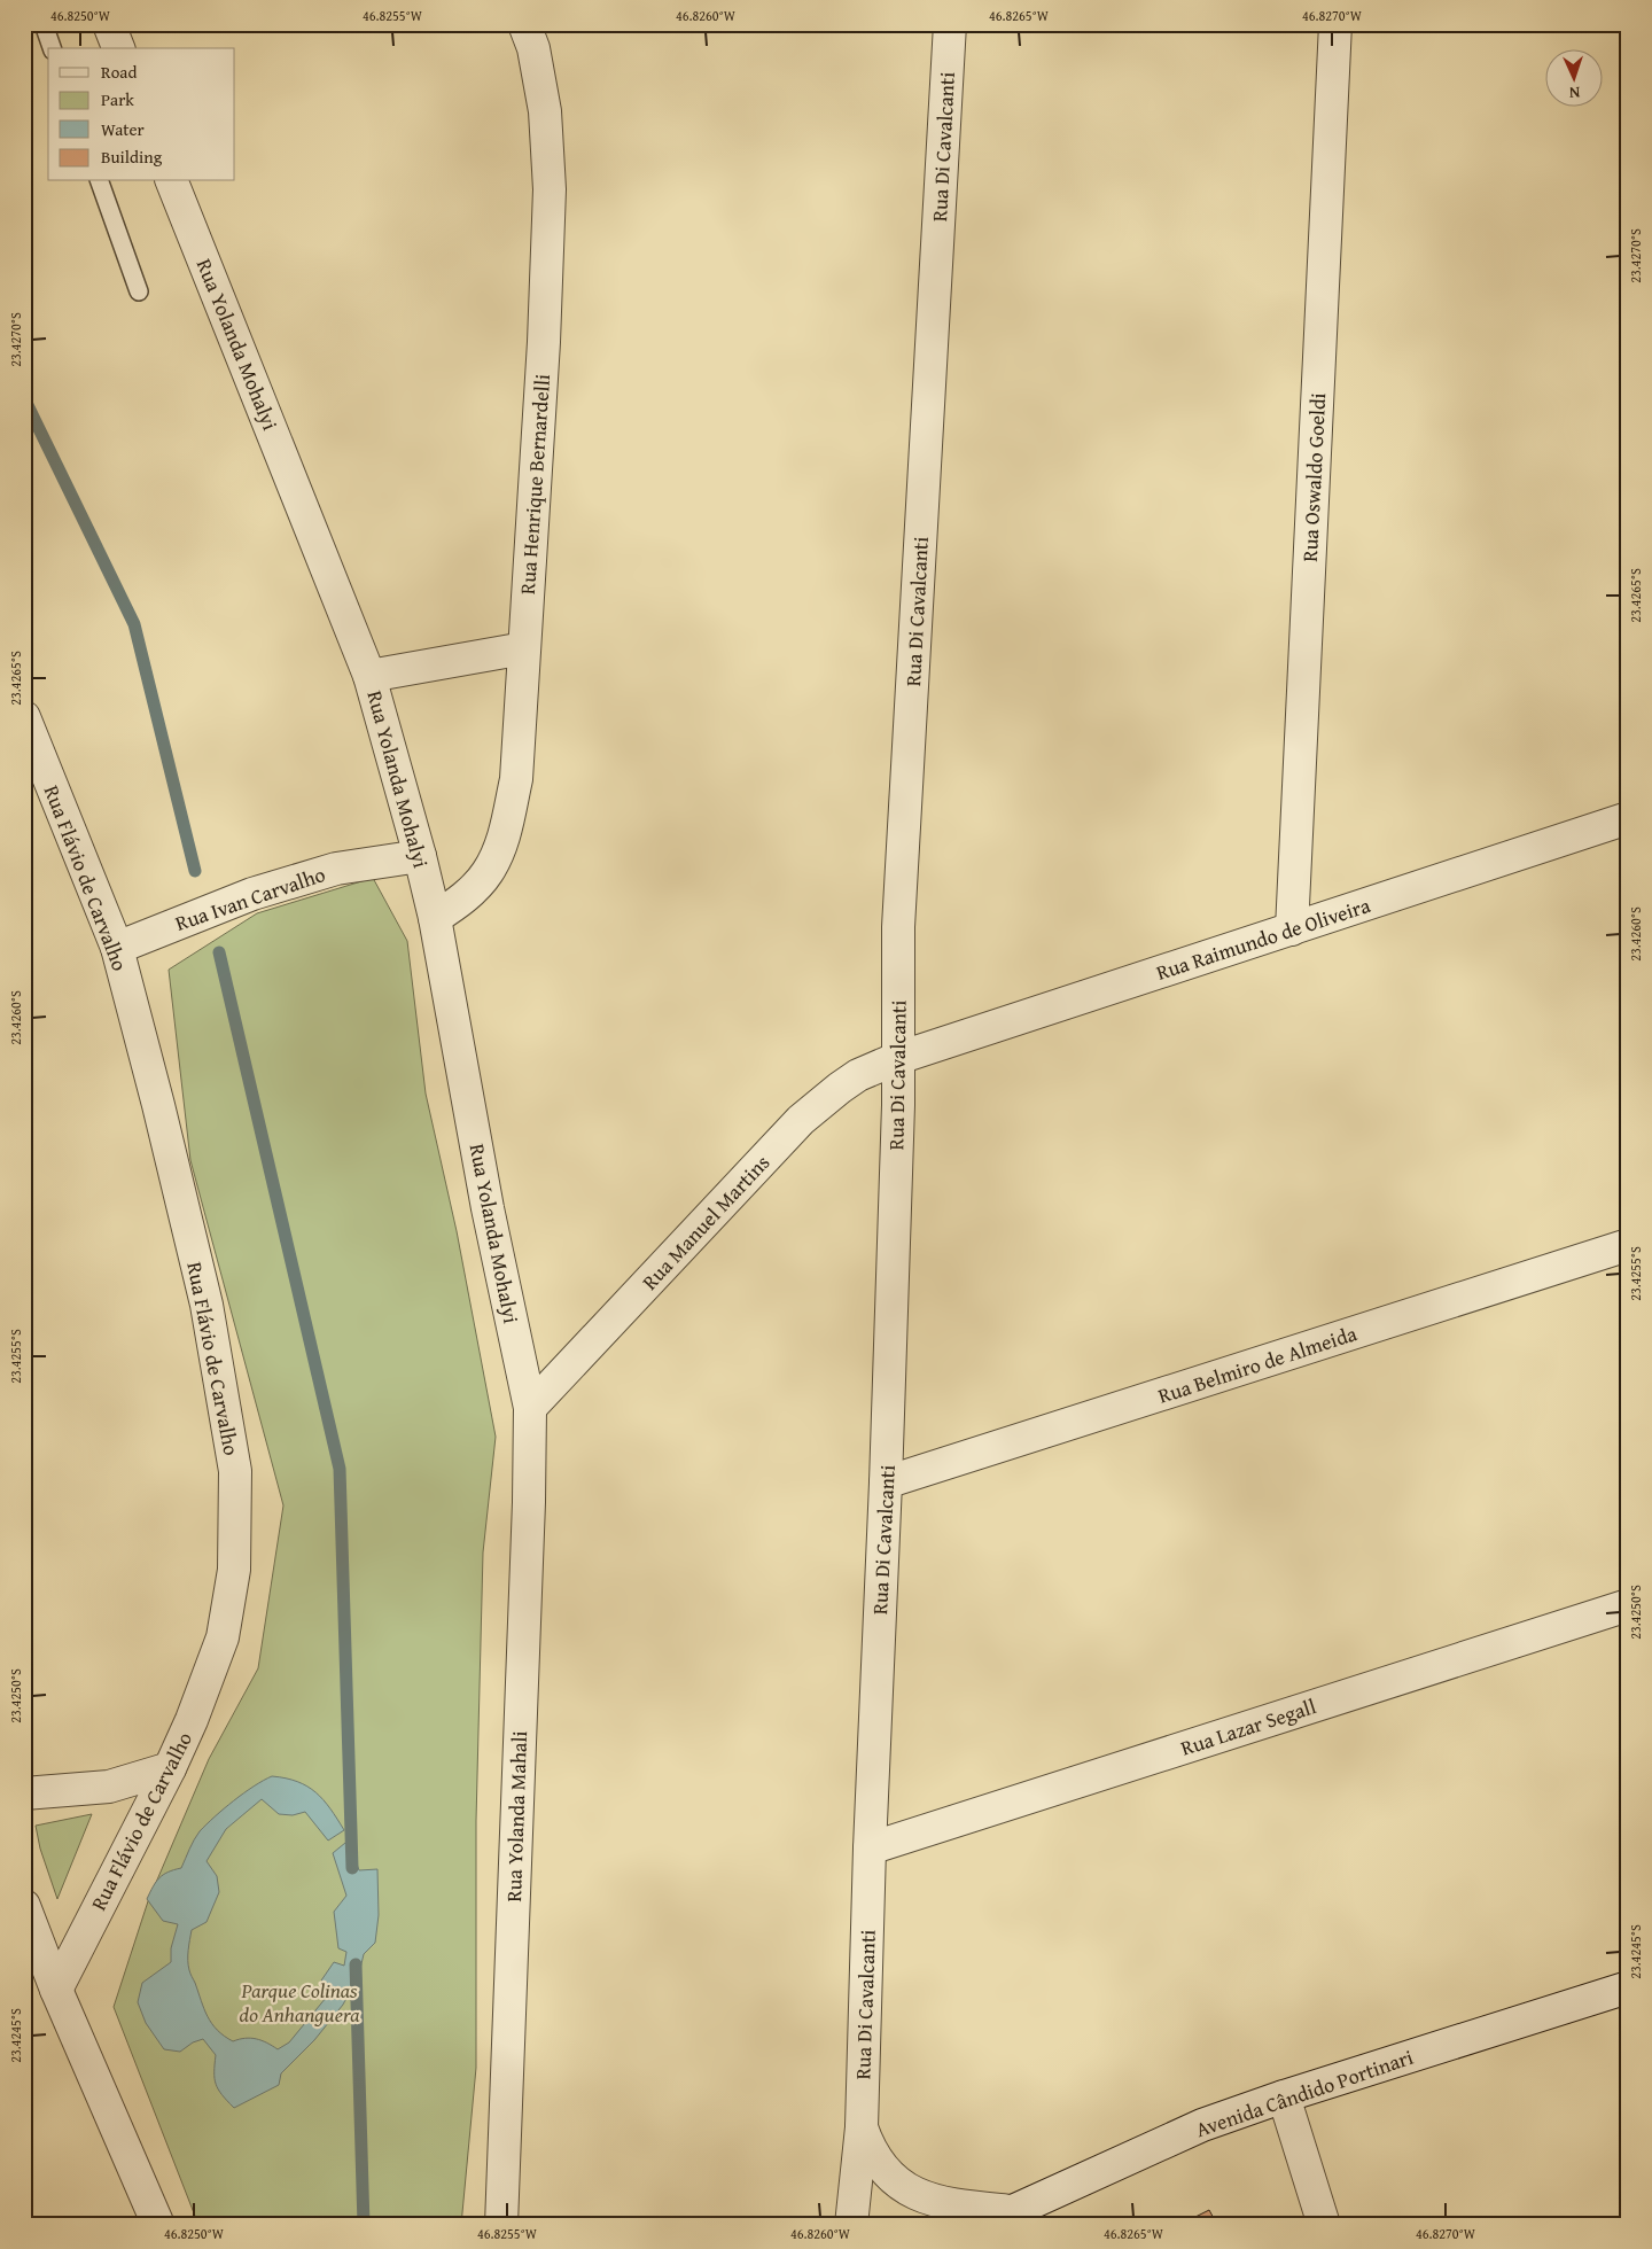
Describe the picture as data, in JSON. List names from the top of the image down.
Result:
{
  "streets": {
    "street": [
      "Rua Di Cavalcanti",
      "Rua Yolanda Mohalyi",
      "Rua Oswaldo Goeldi",
      "Rua Henrique Bernardelli",
      "Rua Flávio de Carvalho",
      "Rua Ivan Carvalho",
      "Rua Raimundo de Oliveira",
      "Rua Manuel Martins",
      "Rua Belmiro de Almeida",
      "Rua Lazar Segall",
      "Rua Yolanda Mahali",
      "Avenida Cândido Portinari"
    ]
  },
  "crossings": [
    ["Rua Di Cavalcanti", "Rua Raimundo de Oliveira"],
    ["Rua Di Cavalcanti", "Rua Manuel Martins"],
    ["Rua Di Cavalcanti", "Rua Belmiro de Almeida"],
    ["Rua Di Cavalcanti", "Rua Lazar Segall"],
    ["Rua Yolanda Mohalyi", "Rua Henrique Bernardelli"],
    ["Rua Yolanda Mohalyi", "Rua Ivan Carvalho"],
    ["Rua Yolanda Mohalyi", "Rua Manuel Martins"],
    ["Rua Yolanda Mohalyi", "Rua Yolanda Mahali"],
    ["Rua Oswaldo Goeldi", "Rua Raimundo de Oliveira"],
    ["Rua Flávio de Carvalho", "Rua Ivan Carvalho"],
    ["Rua Raimundo de Oliveira", "Rua Manuel Martins"],
    ["Rua Manuel Martins", "Rua Yolanda Mahali"]
  ],
  "parks": ["Parque Colinas do Anhanguera"],
  "legend": [
    "Road",
    "Park",
    "Water",
    "Building"
  ],
  "north": "bottom",
  "coordinates": [
    "46.8250°W",
    "46.8255°W",
    "46.8260°W",
    "46.8265°W",
    "46.8270°W",
    "23.4270°S",
    "23.4265°S",
    "23.4260°S",
    "23.4255°S",
    "23.4250°S",
    "23.4245°S"
  ]
}
